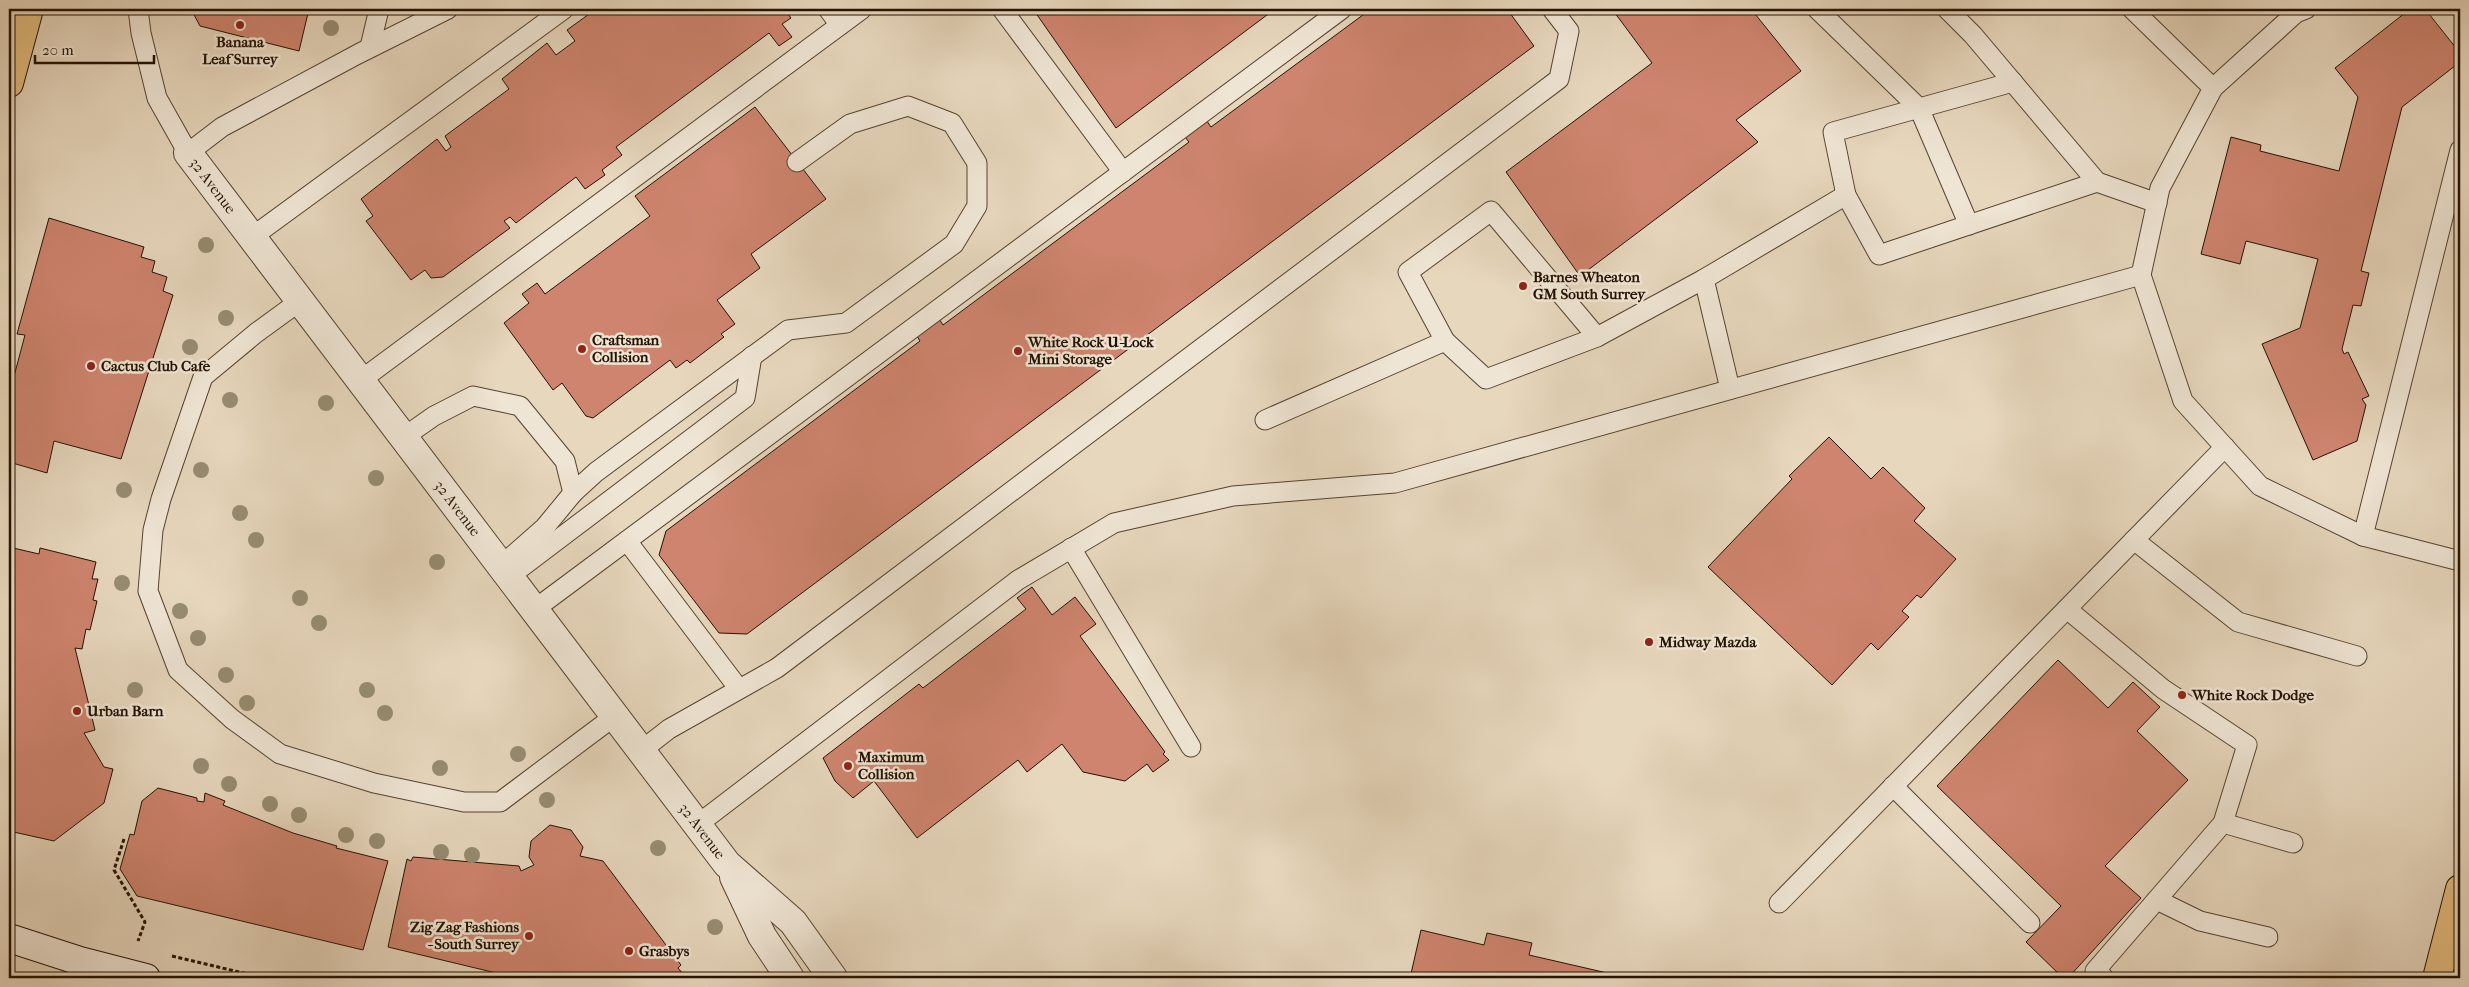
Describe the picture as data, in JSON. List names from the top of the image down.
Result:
{
  "streets": {
    "street": ["32 Avenue"]
  },
  "places": [
    "Banana Leaf Surrey",
    "Barnes Wheaton GM South Surrey",
    "Craftsman Collision",
    "White Rock U-Lock Mini Storage",
    "Cactus Club Cafe",
    "Midway Mazda",
    "White Rock Dodge",
    "Urban Barn",
    "Maximum Collision",
    "Zig Zag Fashions - South Surrey",
    "Grasbys"
  ],
  "scale_bar": "20 m"
}
